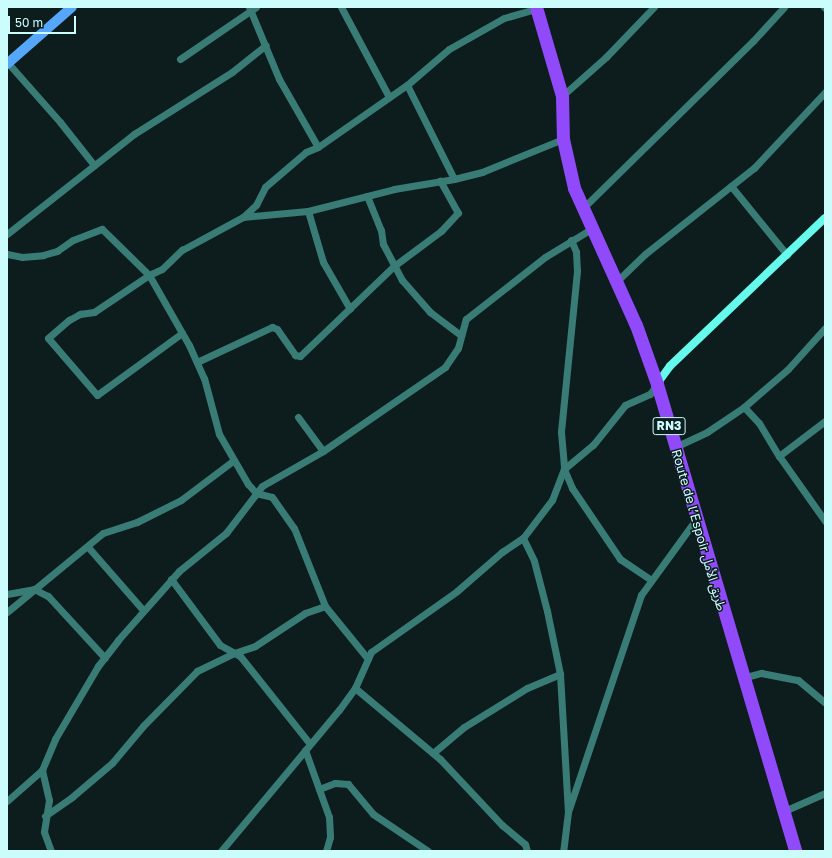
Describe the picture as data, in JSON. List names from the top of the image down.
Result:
{
  "streets": {
    "highway": ["RN3", "Route de l’Espoir طريق الأمل"]
  },
  "scale_bar": "50 m"
}
